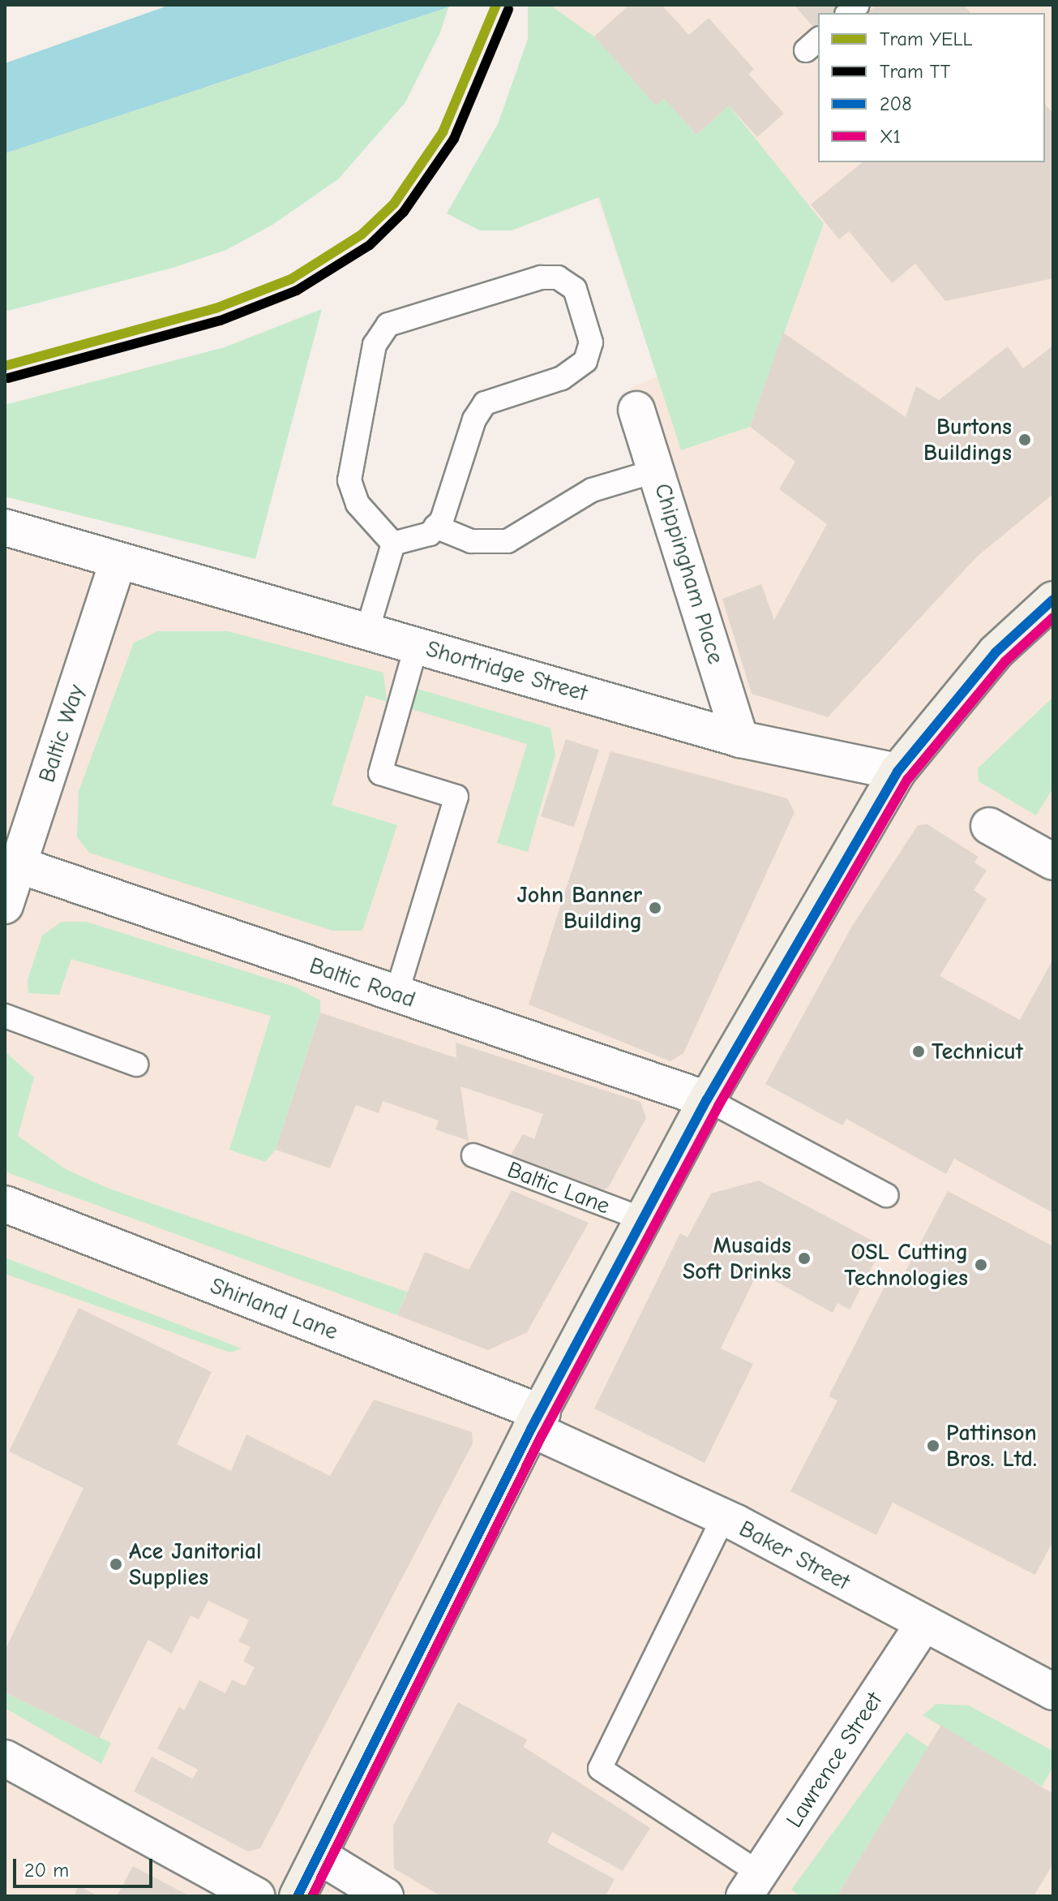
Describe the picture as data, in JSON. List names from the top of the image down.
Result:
{
  "streets": {
    "street": [
      "Chippingham Place",
      "Shortridge Street",
      "Baltic Way",
      "Baltic Road",
      "Shirland Lane",
      "Baker Street",
      "Lawrence Street"
    ],
    "lane": ["Baltic Lane"]
  },
  "crossings": [
    ["Chippingham Place", "Shortridge Street"],
    ["Shortridge Street", "Baltic Way"],
    ["Baltic Way", "Baltic Road"],
    ["Shirland Lane", "Baker Street"],
    ["Baker Street", "Lawrence Street"]
  ],
  "places": [
    "Burtons Buildings",
    "John Banner Building",
    "Technicut",
    "Musaids Soft Drinks",
    "OSL Cutting Technologies",
    "Pattinson Bros. Ltd.",
    "Ace Janitorial Supplies"
  ],
  "lines": [
    "tram line YELL",
    "tram line TT",
    "transit line 208",
    "transit line X1"
  ],
  "legend": [
    "Tram YELL",
    "Tram TT",
    "208",
    "X1"
  ],
  "scale_bar": "20 m"
}
